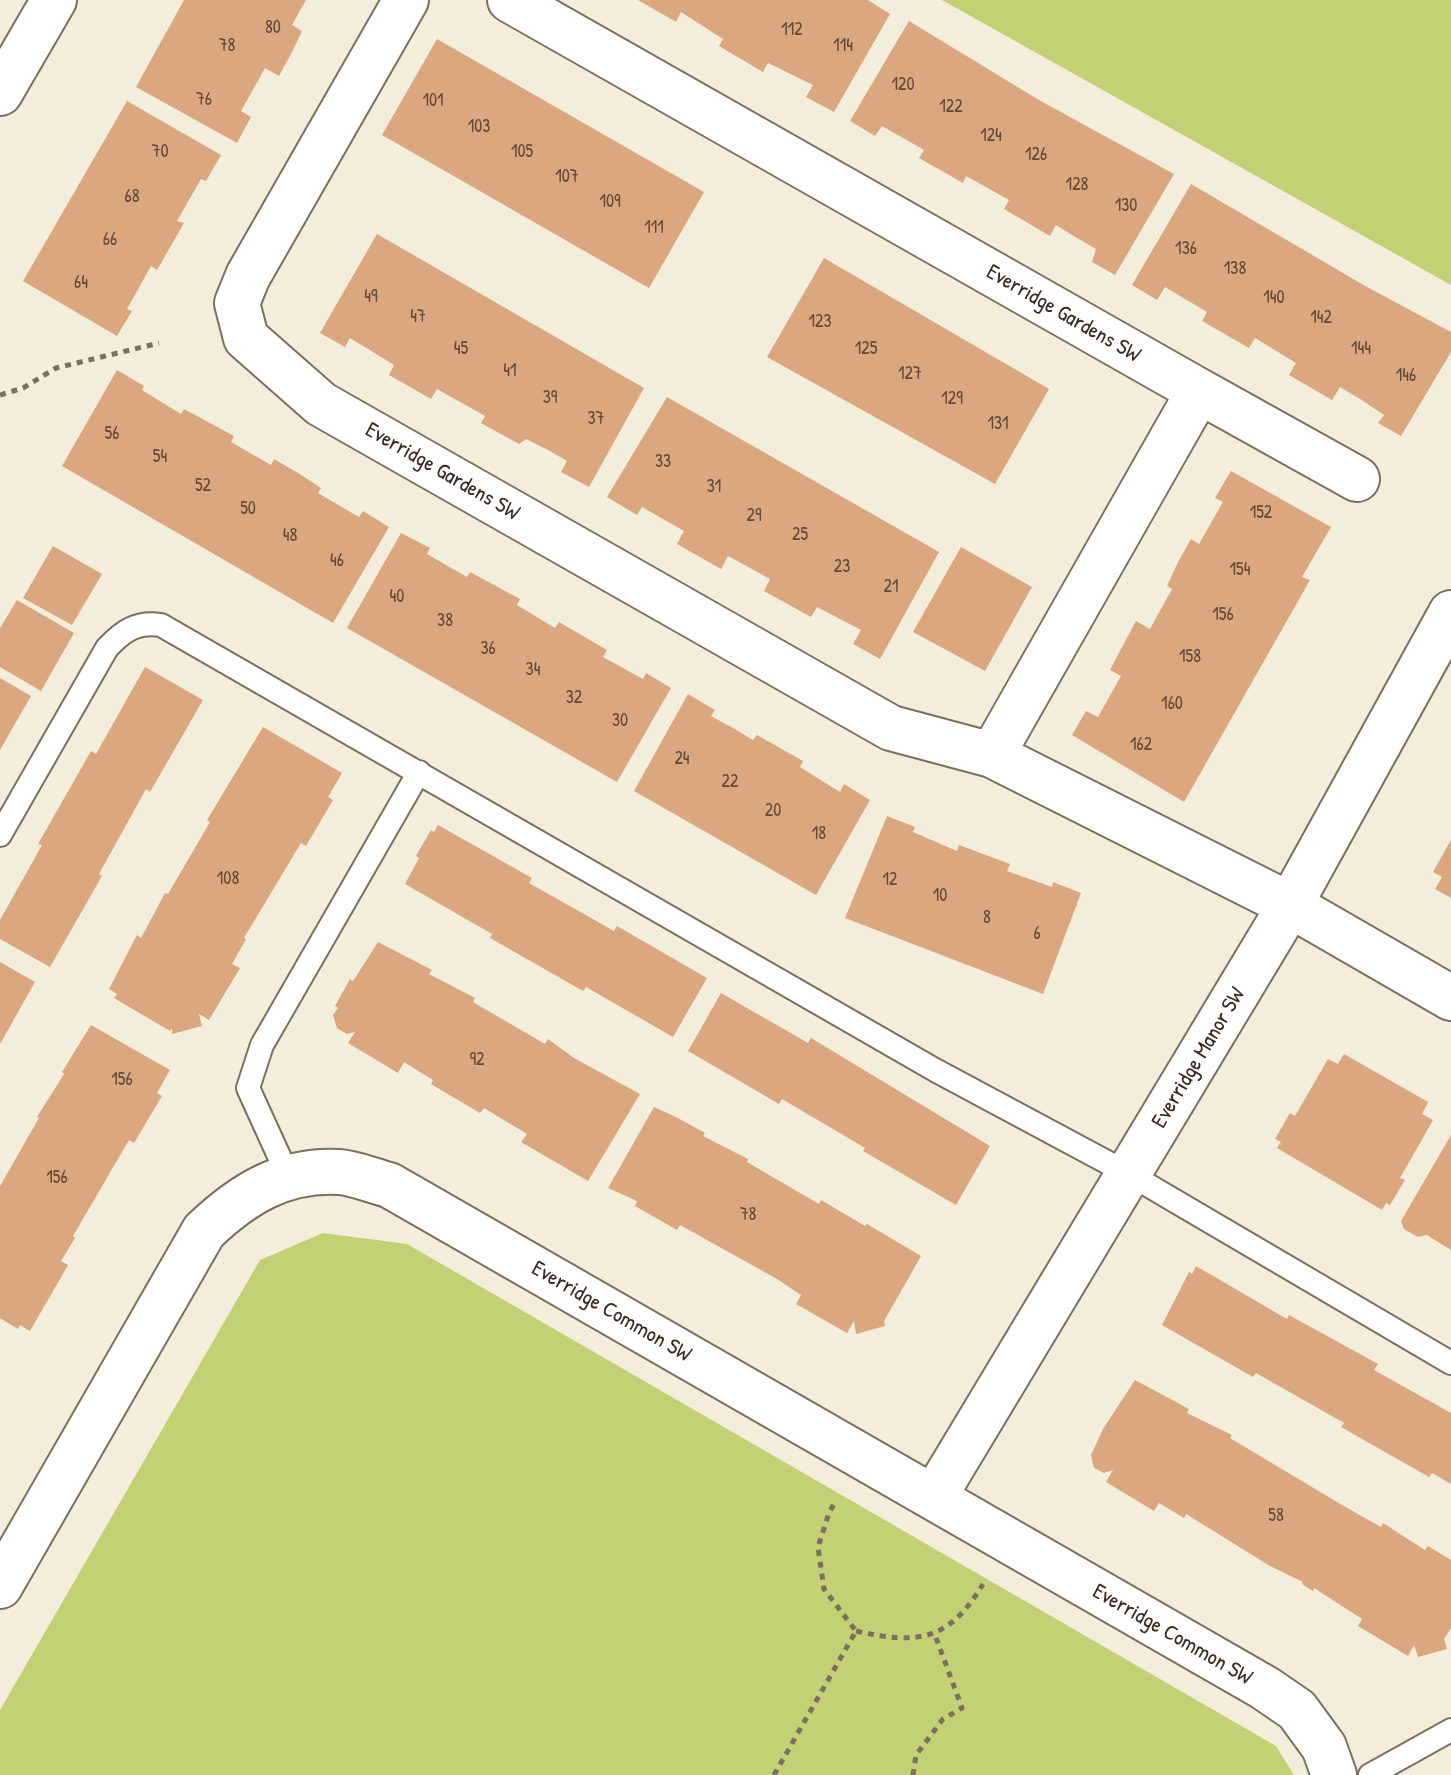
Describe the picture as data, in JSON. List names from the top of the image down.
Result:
{
  "streets": {
    "street": ["Everridge Gardens SW", "Everridge Manor SW", "Everridge Common SW"]
  },
  "crossings": [
    ["Everridge Gardens SW", "Everridge Manor SW"],
    ["Everridge Manor SW", "Everridge Common SW"]
  ],
  "house_numbers": [
    "80",
    "112",
    "78",
    "114",
    "120",
    "76",
    "101",
    "122",
    "103",
    "124",
    "70",
    "105",
    "126",
    "107",
    "128",
    "68",
    "109",
    "130",
    "111",
    "66",
    "136",
    "138",
    "64",
    "49",
    "140",
    "47",
    "142",
    "123",
    "45",
    "125",
    "144",
    "41",
    "127",
    "146",
    "39",
    "129",
    "37",
    "131",
    "56",
    "54",
    "33",
    "52",
    "31",
    "50",
    "152",
    "29",
    "25",
    "48",
    "46",
    "23",
    "154",
    "21",
    "40",
    "156",
    "38",
    "36",
    "158",
    "34",
    "32",
    "160",
    "30",
    "162",
    "24",
    "22",
    "20",
    "18",
    "108",
    "12",
    "10",
    "8",
    "6",
    "92",
    "156",
    "156",
    "78",
    "58"
  ]
}
